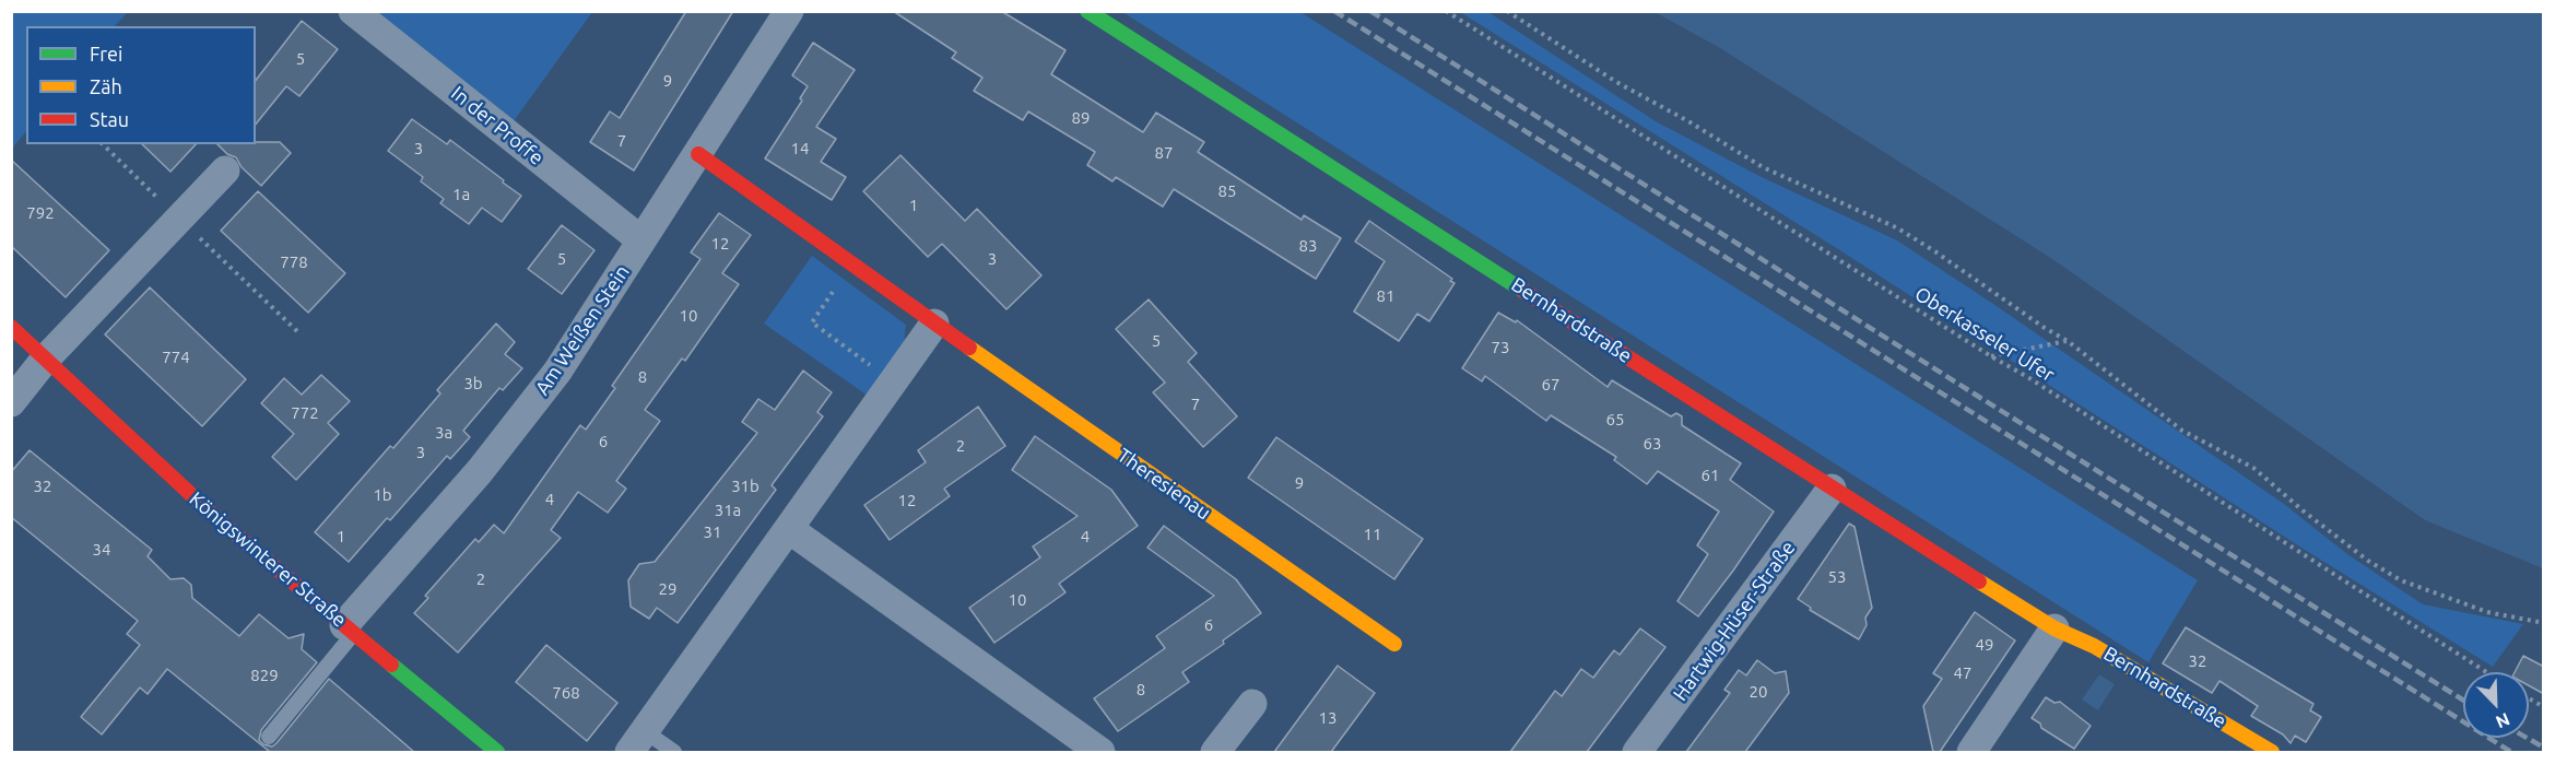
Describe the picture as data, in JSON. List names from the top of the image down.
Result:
{
  "streets": {
    "street": [
      "In der Proffe",
      "Bernhardstraße",
      "Am Weißen Stein",
      "Theresienau",
      "Königswinterer Straße",
      "Hartwig-Hüser-Straße"
    ],
    "path": ["Oberkasseler Ufer"]
  },
  "crossings": [
    ["In der Proffe", "Am Weißen Stein"],
    ["Bernhardstraße", "Hartwig-Hüser-Straße"],
    ["Am Weißen Stein", "Theresienau"],
    ["Am Weißen Stein", "Königswinterer Straße"]
  ],
  "house_numbers": [
    "5",
    "9",
    "89",
    "7",
    "3",
    "14",
    "87",
    "85",
    "1a",
    "1",
    "792",
    "12",
    "83",
    "5",
    "3",
    "778",
    "81",
    "10",
    "5",
    "73",
    "774",
    "8",
    "3b",
    "67",
    "7",
    "772",
    "65",
    "3a",
    "6",
    "63",
    "2",
    "3",
    "61",
    "9",
    "32",
    "31b",
    "1b",
    "4",
    "12",
    "31a",
    "31",
    "11",
    "1",
    "4",
    "34",
    "53",
    "2",
    "29",
    "10",
    "6",
    "49",
    "32",
    "47",
    "829",
    "8",
    "20",
    "768",
    "13"
  ],
  "legend": ["Frei", "Zäh", "Stau"],
  "north": "bottom right"
}
